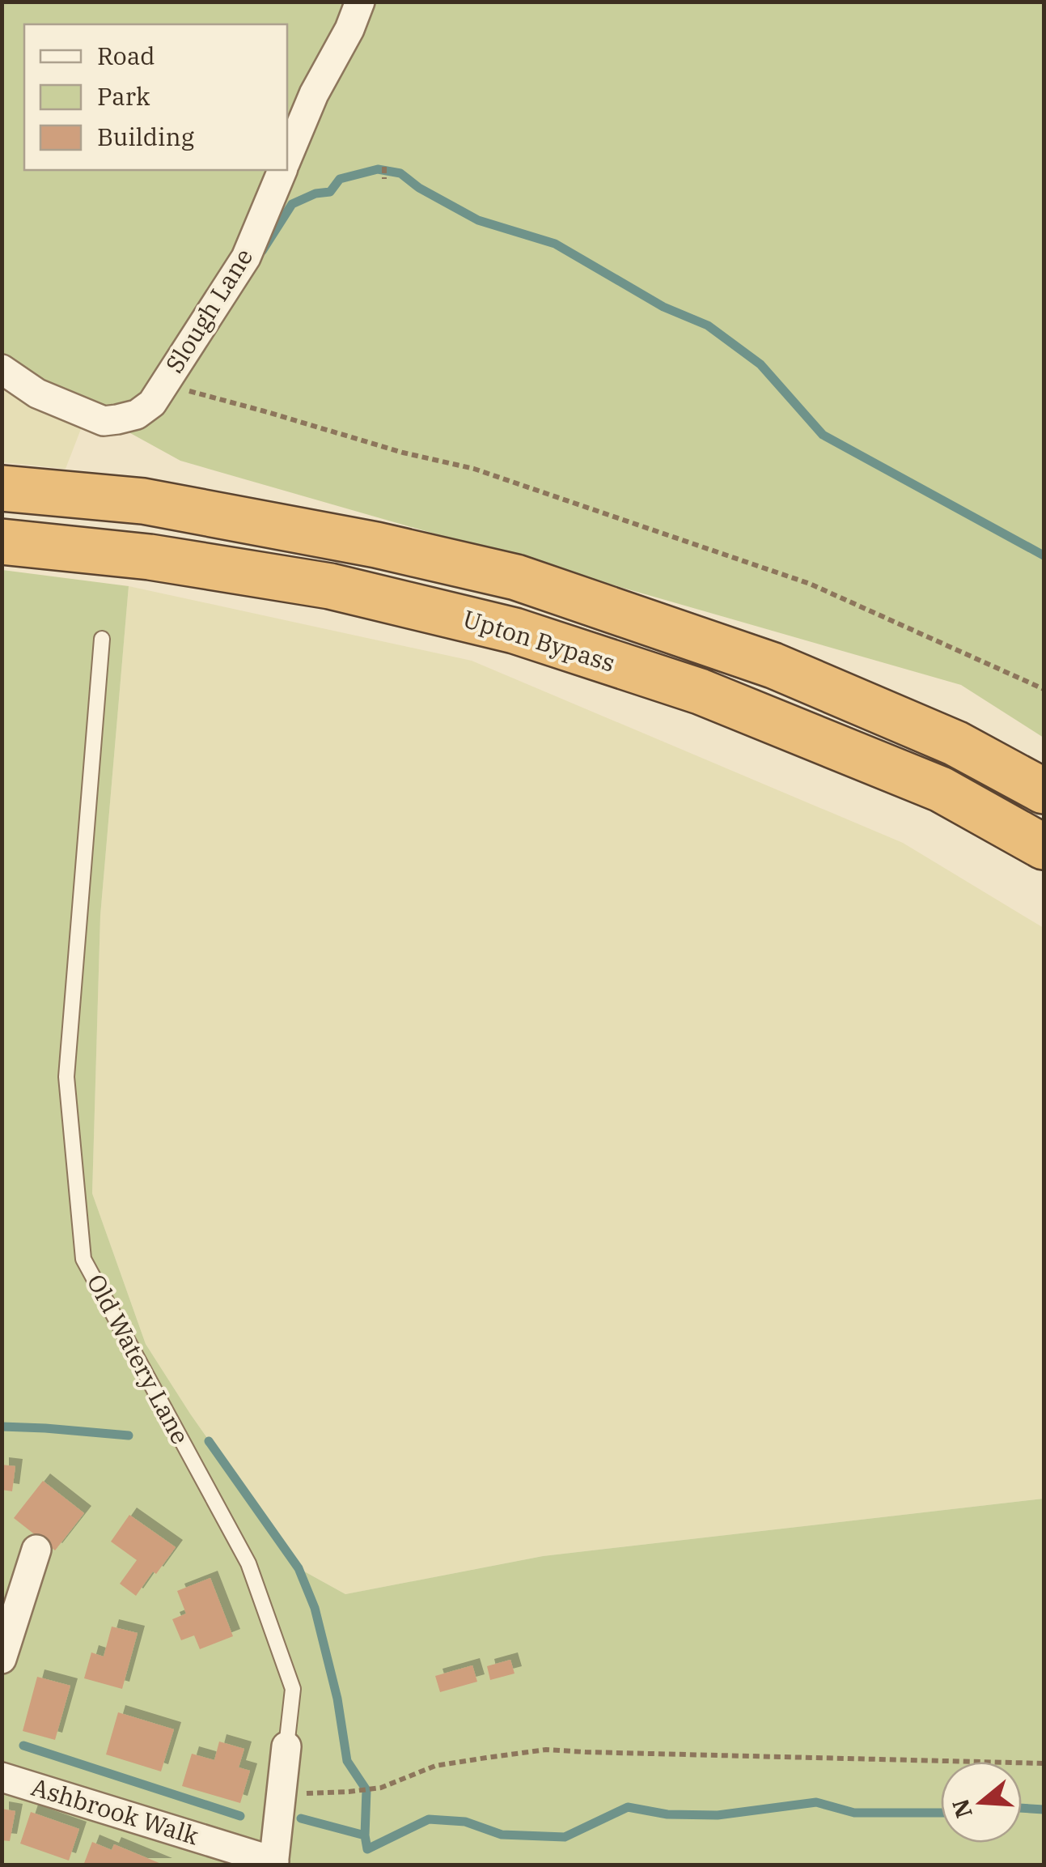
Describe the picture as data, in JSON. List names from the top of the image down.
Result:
{
  "streets": {
    "highway": ["Upton Bypass"],
    "street": ["Slough Lane", "Old Watery Lane", "Ashbrook Walk"]
  },
  "crossings": [
    ["Old Watery Lane", "Ashbrook Walk"]
  ],
  "legend": ["Road", "Park", "Building"],
  "north": "left"
}
